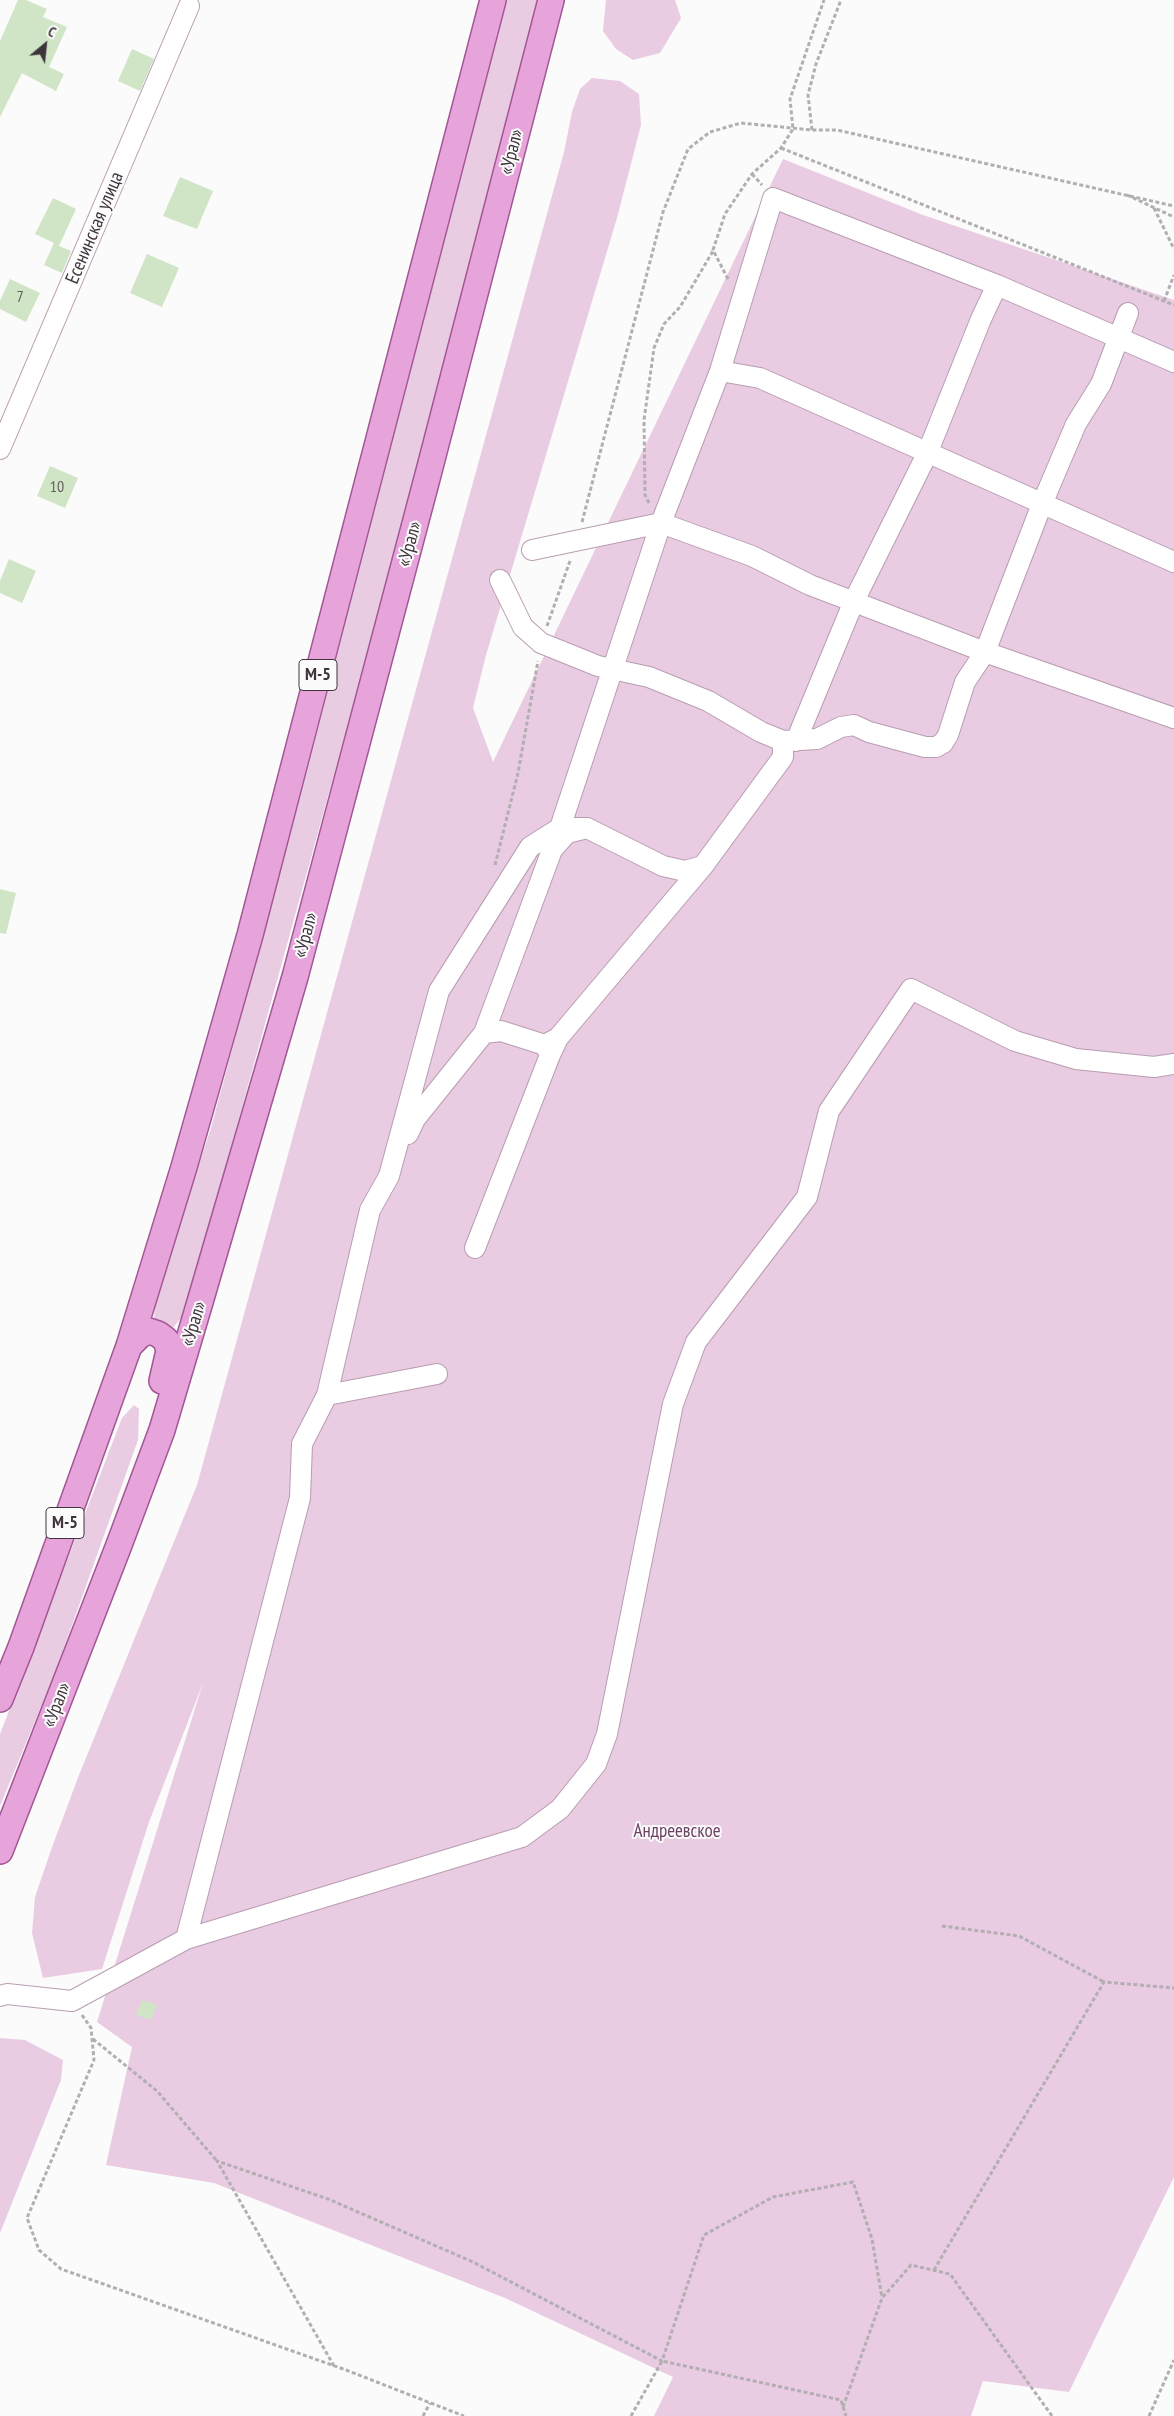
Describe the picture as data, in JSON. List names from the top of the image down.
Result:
{
  "streets": {
    "main road": ["«Урал»", "М-5"],
    "street": ["Есенинская улица"]
  },
  "parks": ["Андреевское"],
  "house_numbers": ["7", "10"],
  "north": "top right"
}
